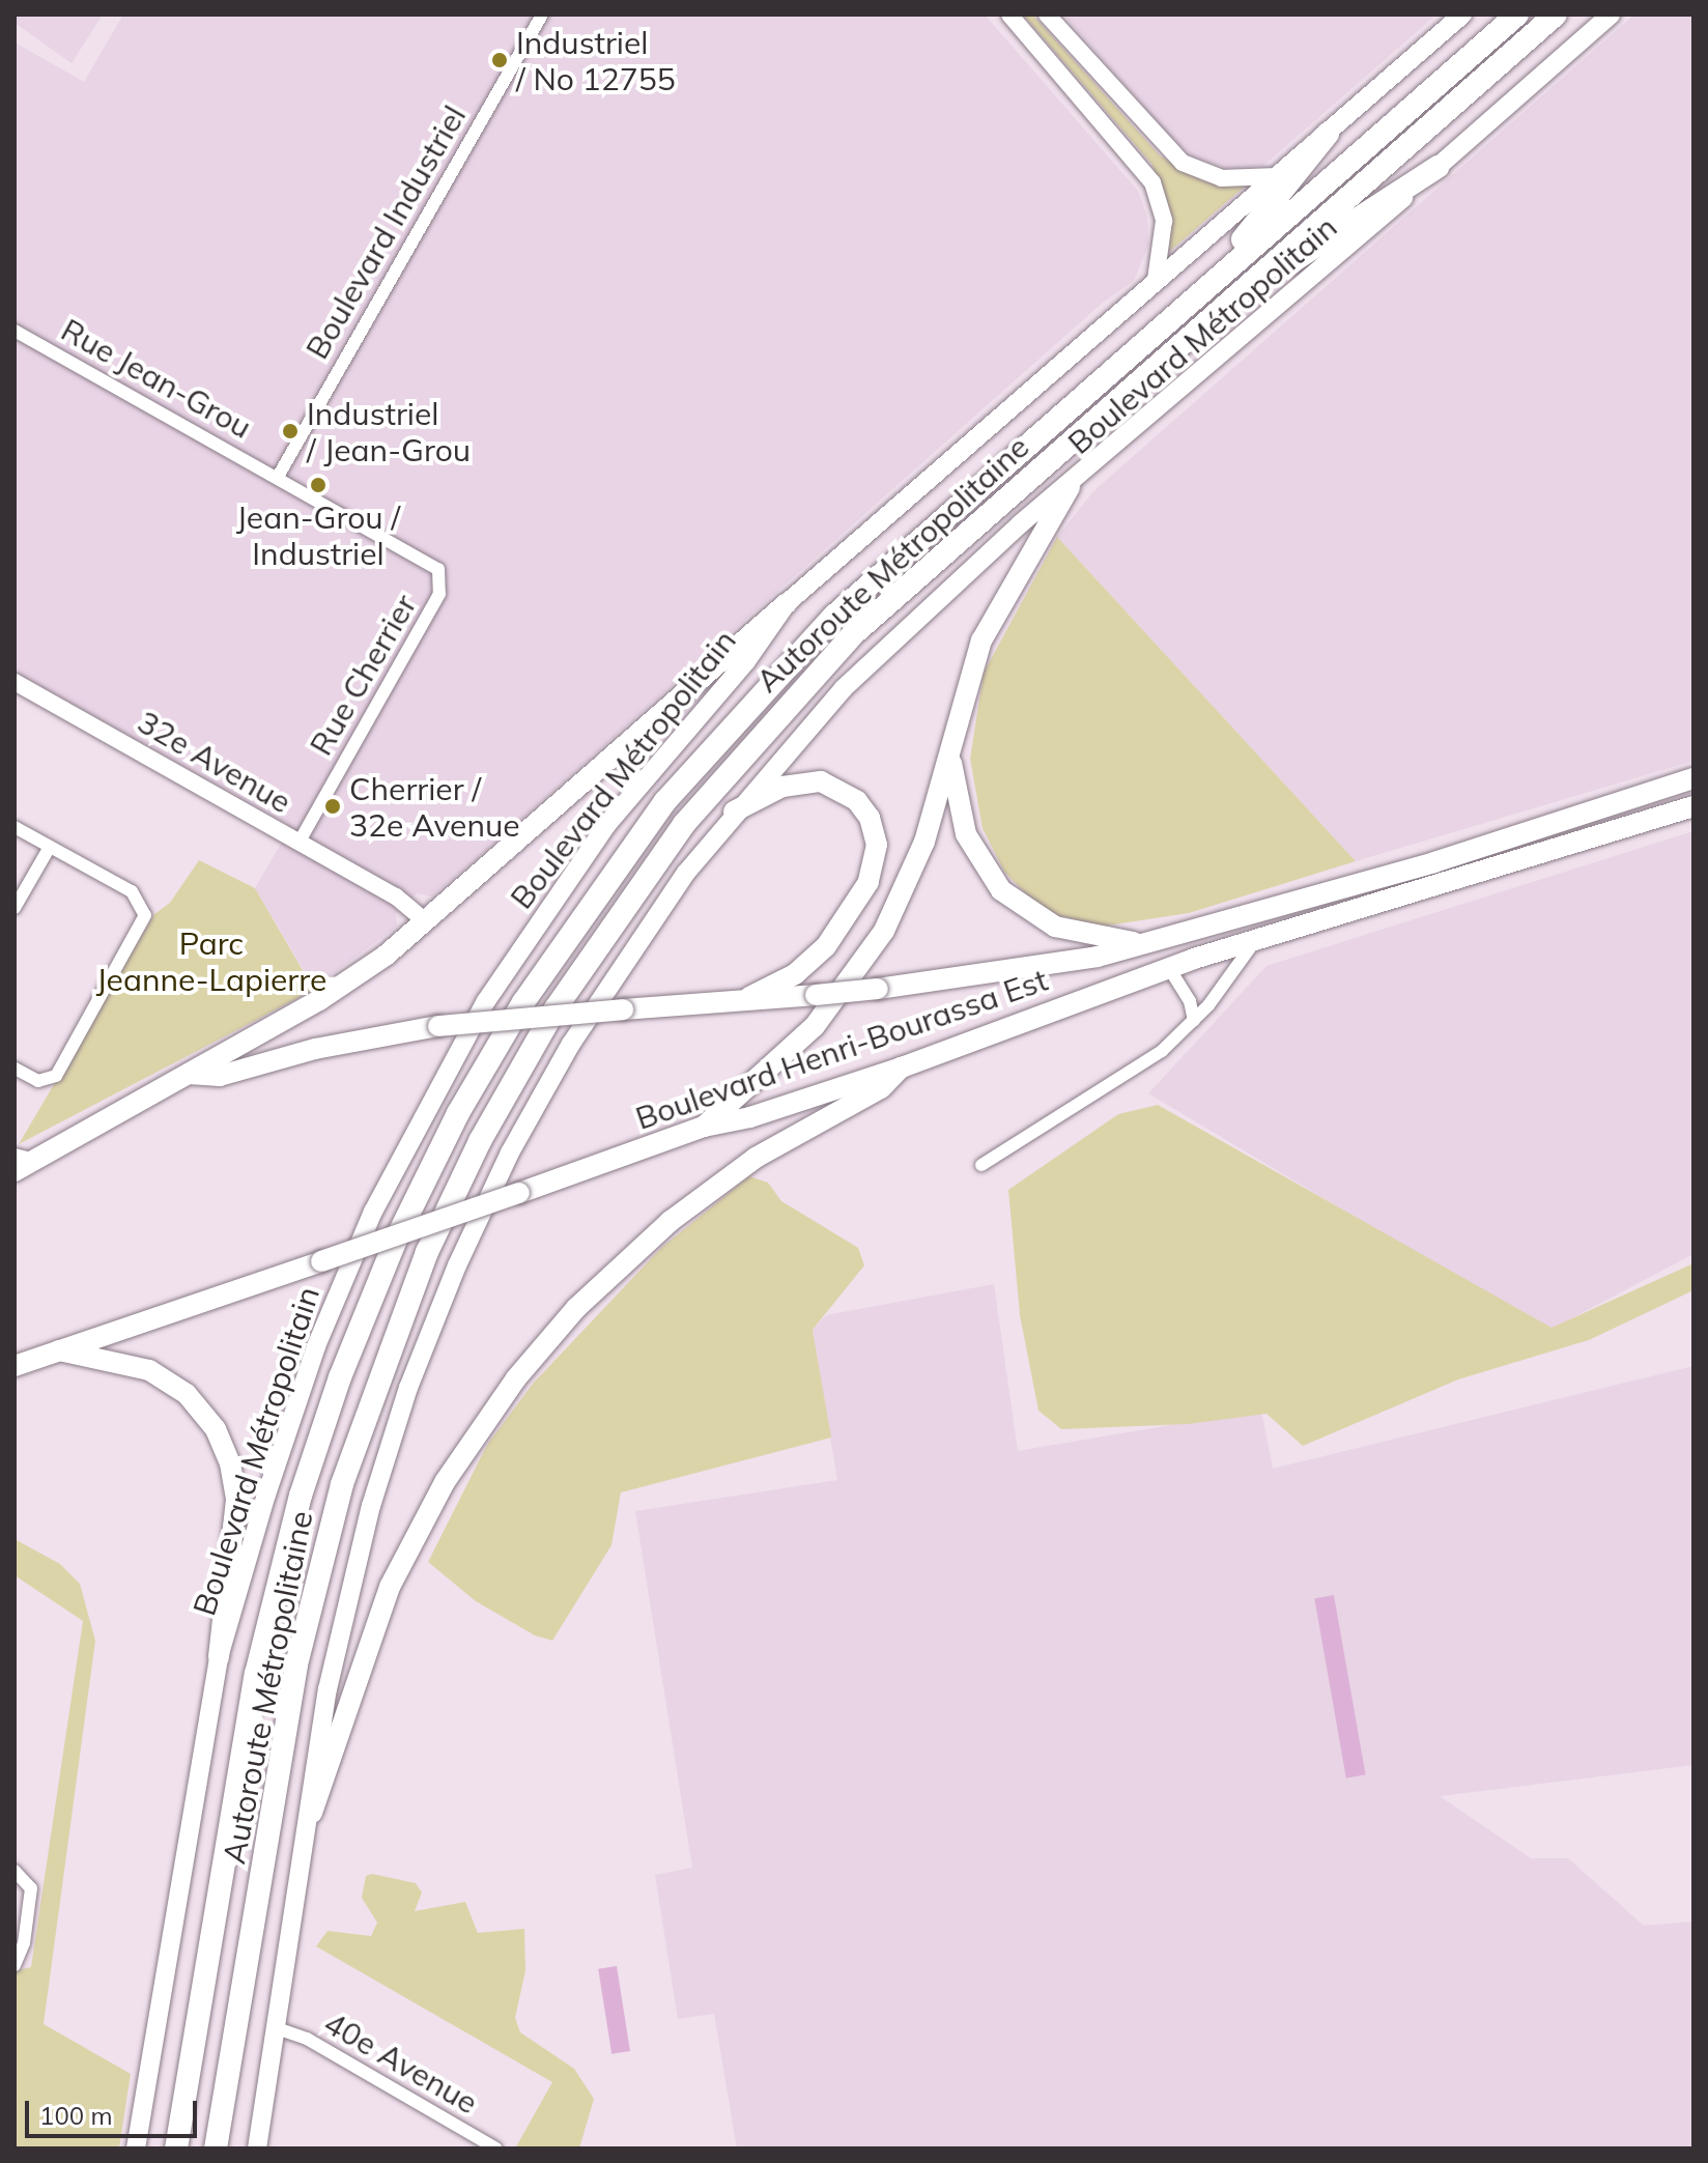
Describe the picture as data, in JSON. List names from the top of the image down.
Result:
{
  "streets": {
    "highway": ["Autoroute Métropolitaine"],
    "main road": ["Boulevard Métropolitain", "Boulevard Henri-Bourassa Est"],
    "street": [
      "Boulevard Industriel",
      "Rue Jean-Grou",
      "Rue Cherrier",
      "32e Avenue",
      "40e Avenue"
    ]
  },
  "crossings": [
    ["Boulevard Industriel", "Rue Jean-Grou"],
    ["Boulevard Métropolitain", "40e Avenue"],
    ["Rue Jean-Grou", "Rue Cherrier"],
    ["Rue Cherrier", "32e Avenue"]
  ],
  "parks": ["Parc Jeanne-Lapierre"],
  "places": [
    "Industriel / No 12755",
    "Industriel / Jean-Grou",
    "Jean-Grou / Industriel",
    "Cherrier / 32e Avenue"
  ],
  "scale_bar": "100 m"
}
